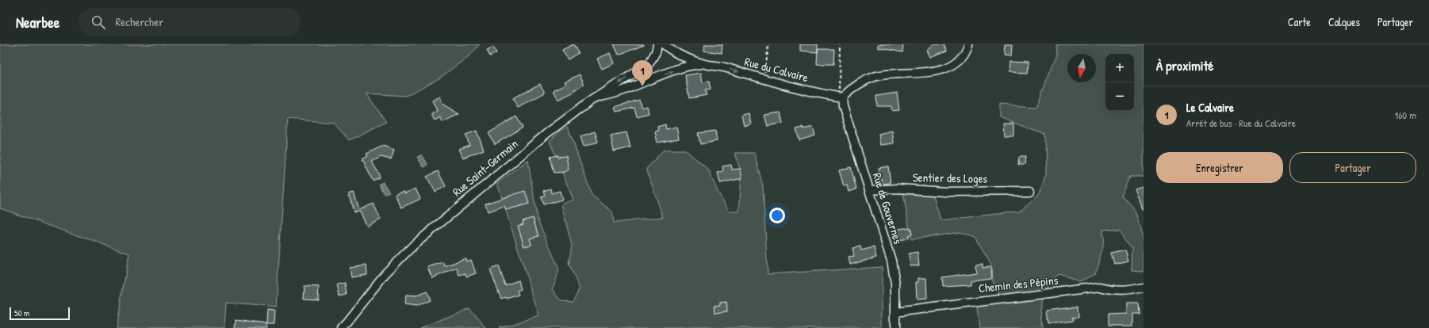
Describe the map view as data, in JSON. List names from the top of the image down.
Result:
{
  "streets": {
    "street": [
      "Rue du Calvaire",
      "Rue Saint-Germain",
      "Sentier des Loges",
      "Rue de Gouvernes",
      "Chemin des Pépins"
    ]
  },
  "crossings": [
    ["Rue du Calvaire", "Rue Saint-Germain"],
    ["Rue du Calvaire", "Rue de Gouvernes"],
    ["Sentier des Loges", "Rue de Gouvernes"],
    ["Rue de Gouvernes", "Chemin des Pépins"]
  ],
  "one_way": ["Rue du Calvaire"],
  "scale_bar": "50 m",
  "north": "bottom",
  "page": {
    "header": "Nearbee",
    "search": "Rechercher",
    "nav": ["Carte", "Calques", "Partager"],
    "heading": "À proximité",
    "map_buttons": ["+", "−"],
    "pins": "1",
    "list": [
      {
        "mark": "1",
        "name": "Le Calvaire",
        "note": "Arrêt de bus · Rue du Calvaire",
        "value": "160 m"
      }
    ],
    "buttons": ["Enregistrer", "Partager"],
    "scale": "50 m"
  }
}
